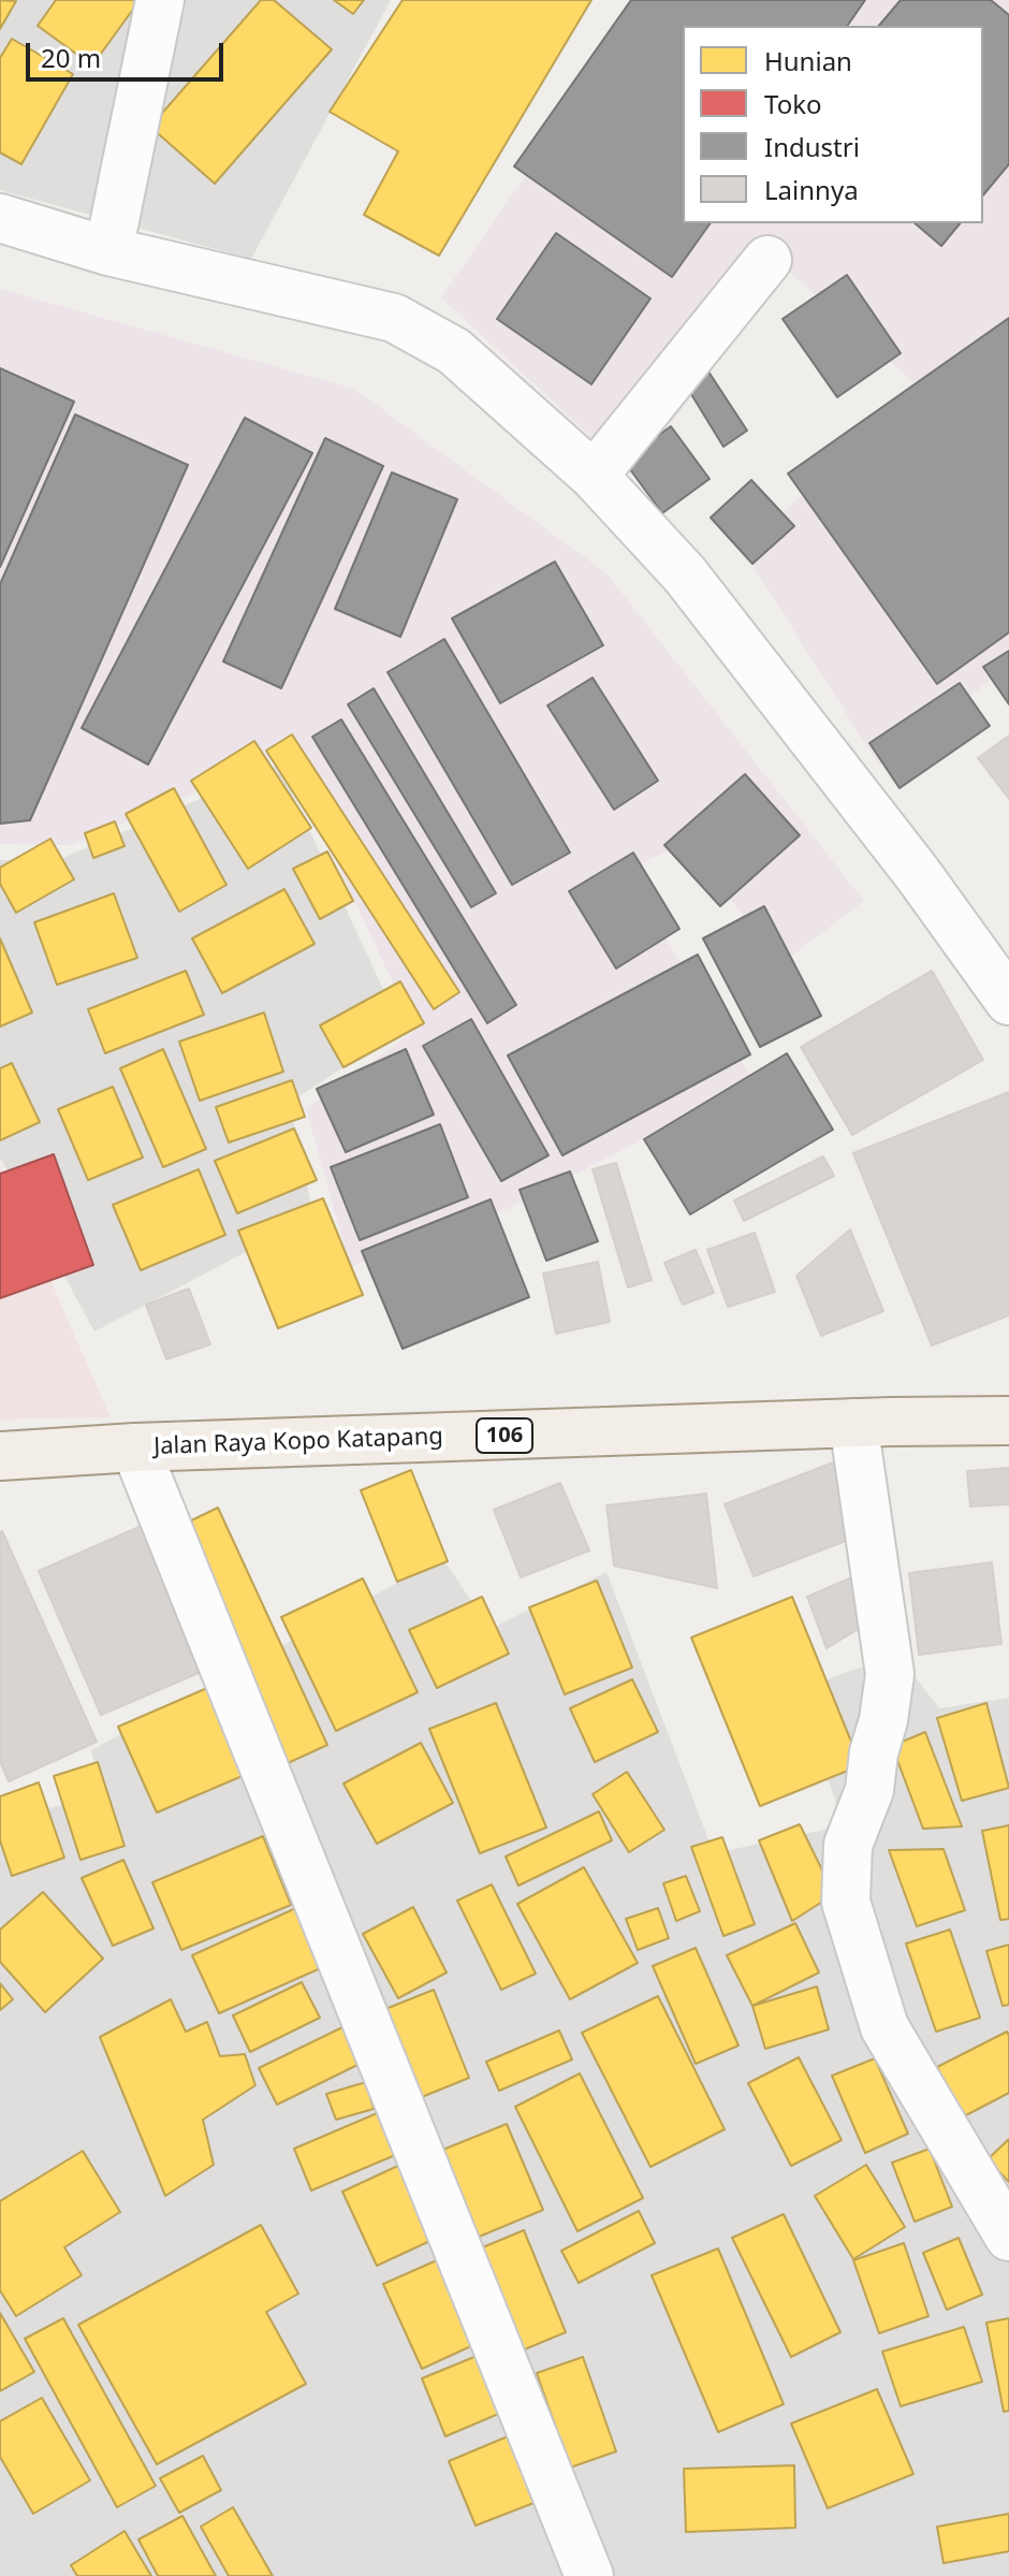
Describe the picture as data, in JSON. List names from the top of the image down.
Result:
{
  "streets": {
    "main road": ["106", "Jalan Raya Kopo Katapang"]
  },
  "legend": [
    "Hunian",
    "Toko",
    "Industri",
    "Lainnya"
  ],
  "scale_bar": "20 m"
}
